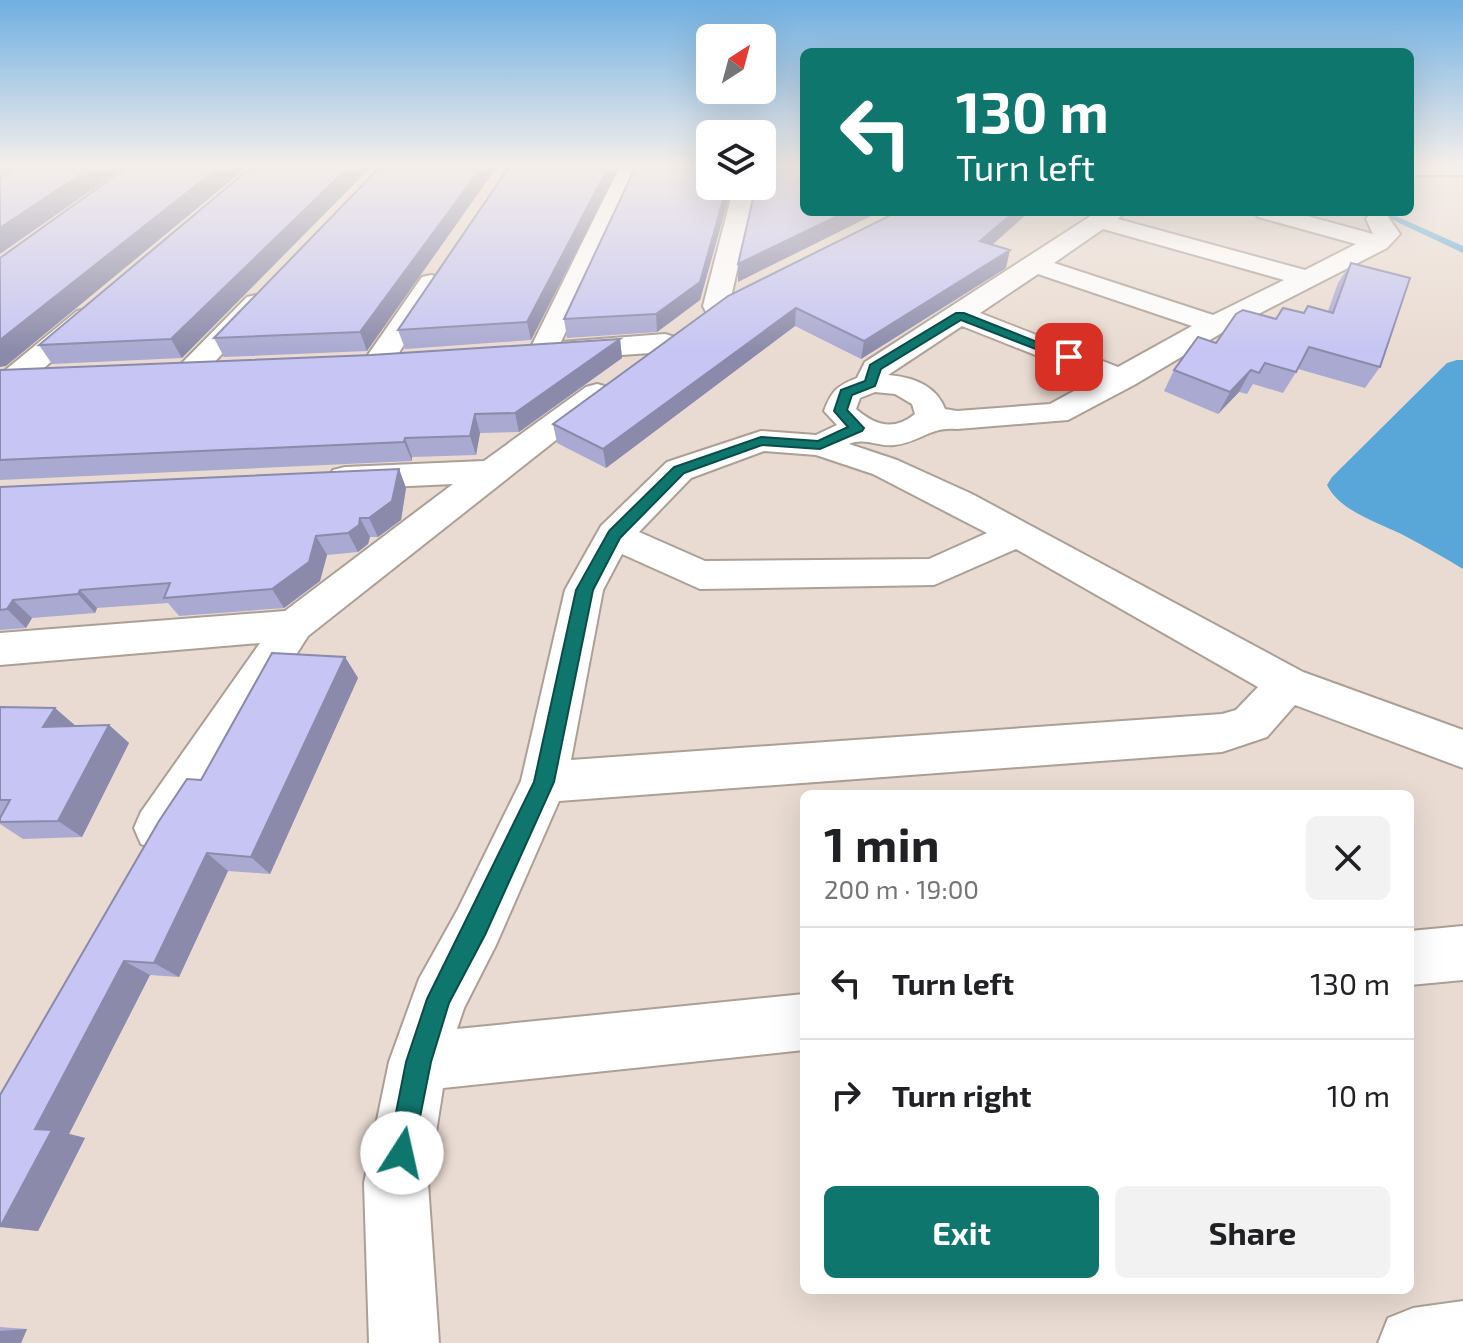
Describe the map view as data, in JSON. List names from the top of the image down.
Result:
{
  "north": "top right",
  "page": {
    "turn": ["130 m", "Turn left"],
    "heading": ["1 min", "200 m · 19:00"],
    "list": [
      {
        "name": "Turn left",
        "value": "130 m"
      },
      {
        "name": "Turn right",
        "value": "10 m"
      }
    ],
    "buttons": ["Exit", "Share"]
  }
}
